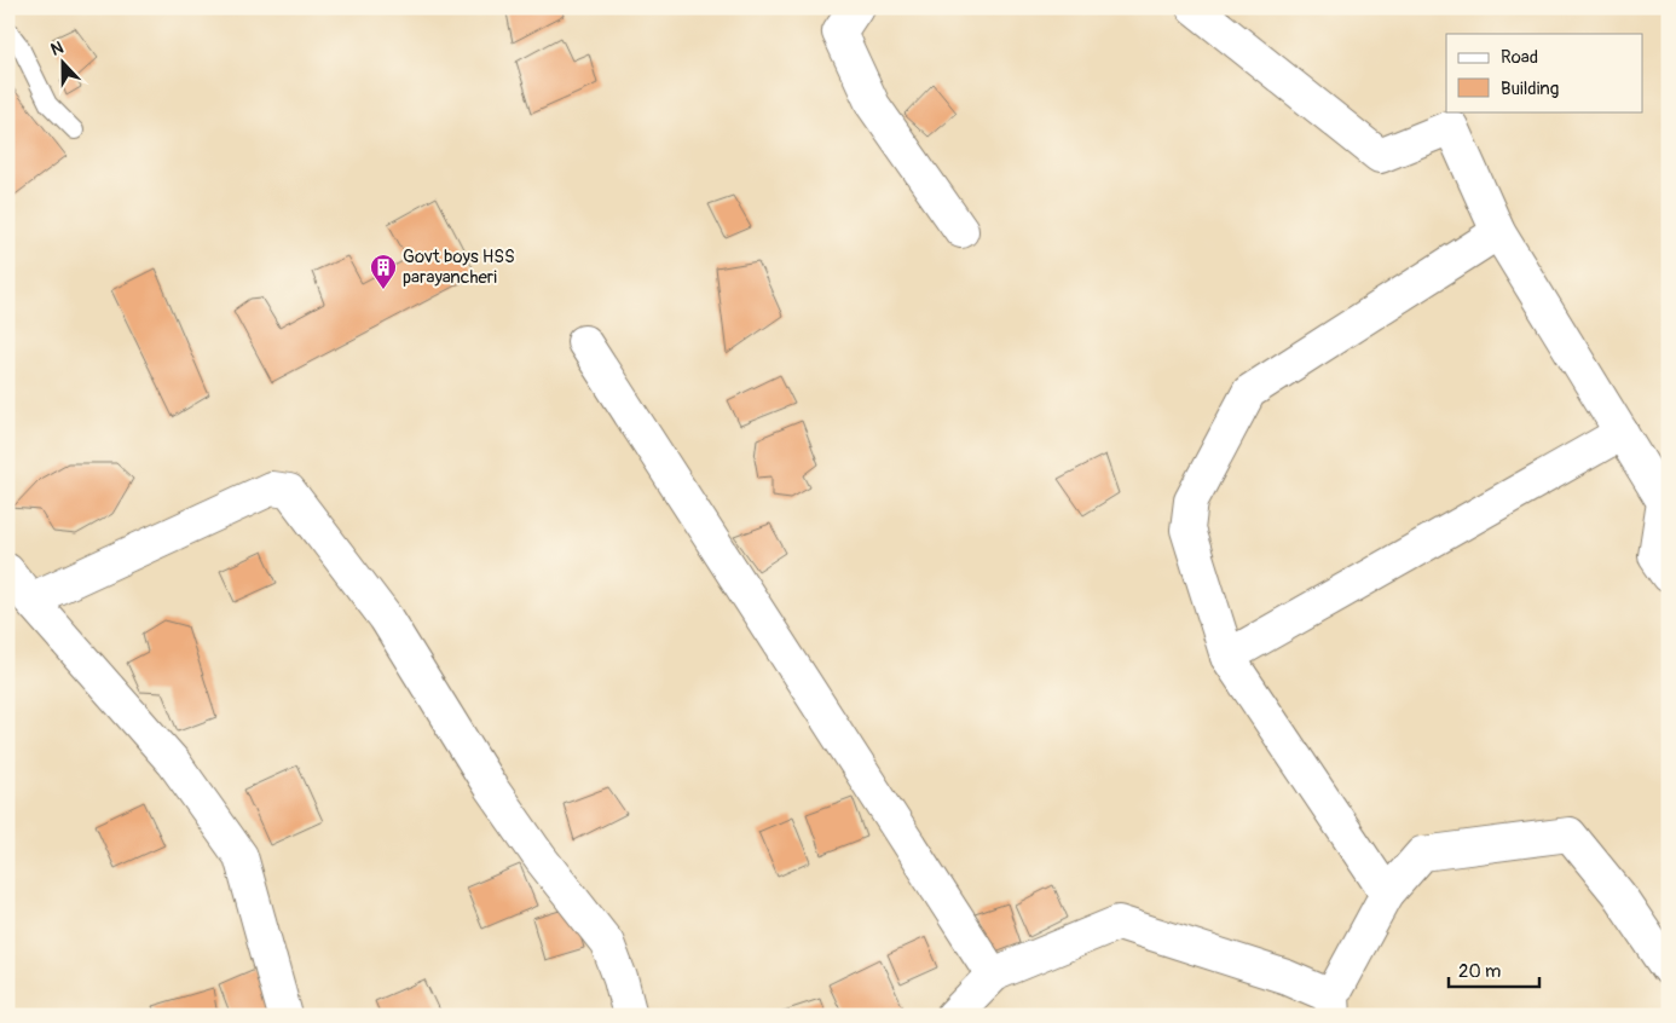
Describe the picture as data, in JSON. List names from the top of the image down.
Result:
{
  "places": {
    "building": ["Govt boys HSS parayancheri"]
  },
  "legend": ["Road", "Building"],
  "scale_bar": "20 m",
  "north": "top"
}
